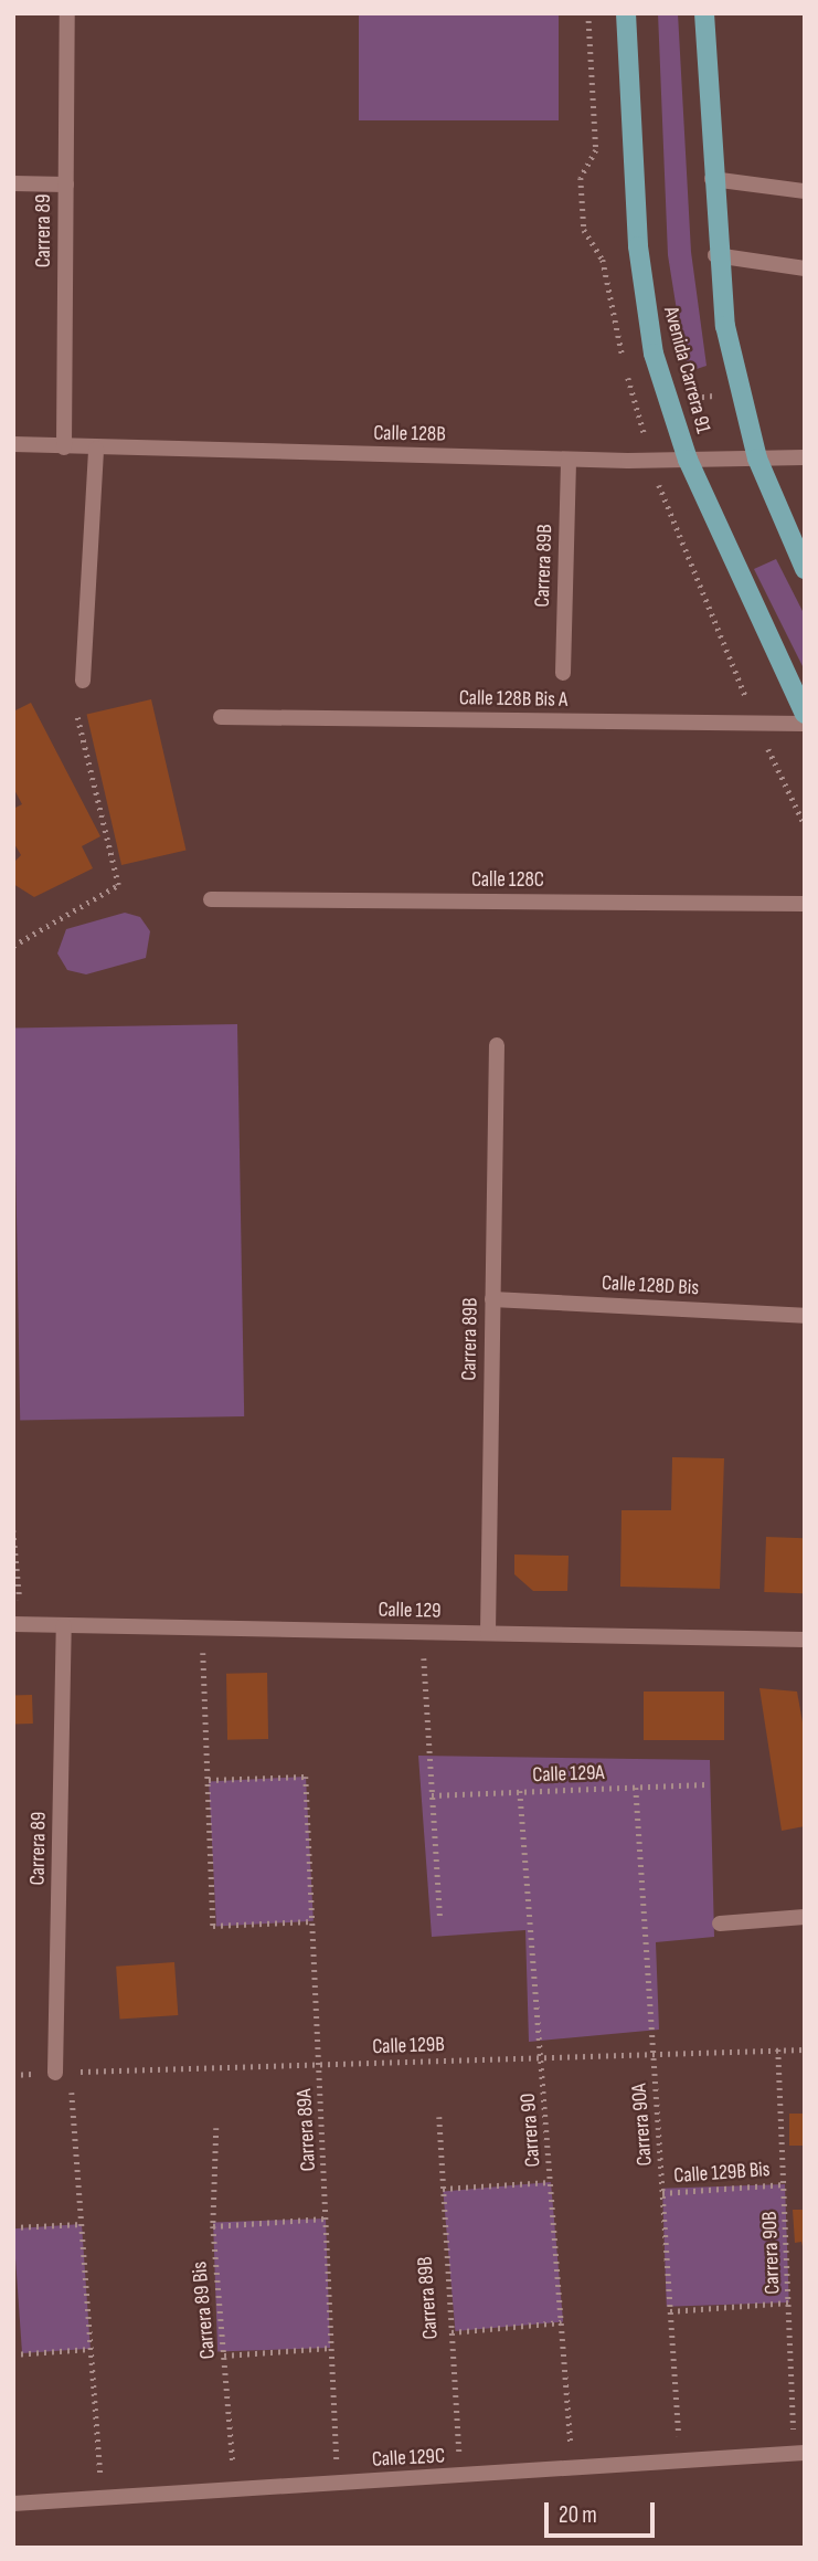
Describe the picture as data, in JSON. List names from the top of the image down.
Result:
{
  "streets": {
    "main road": ["Avenida Carrera 91"],
    "street": [
      "Carrera 89",
      "Calle 128B",
      "Carrera 89B",
      "Calle 128B Bis A",
      "Calle 128C",
      "Calle 128D Bis",
      "Calle 129",
      "Calle 129C"
    ],
    "path": [
      "Calle 129A",
      "Calle 129B",
      "Carrera 90A",
      "Carrera 89A",
      "Carrera 90",
      "Calle 129B Bis",
      "Carrera 90B",
      "Carrera 89 Bis"
    ]
  },
  "crossings": [
    ["Carrera 89", "Calle 128B"],
    ["Carrera 89", "Calle 129"],
    ["Carrera 89", "Calle 129B"],
    ["Avenida Carrera 91", "Calle 128B"],
    ["Calle 128B", "Carrera 89B"],
    ["Carrera 89B", "Calle 128D Bis"],
    ["Carrera 89B", "Calle 129"],
    ["Carrera 89B", "Calle 129C"],
    ["Calle 129A", "Carrera 90A"],
    ["Calle 129A", "Carrera 90"],
    ["Calle 129B", "Carrera 90A"],
    ["Calle 129B", "Carrera 89A"],
    ["Calle 129B", "Carrera 90"],
    ["Calle 129B", "Carrera 90B"],
    ["Carrera 90A", "Calle 129B Bis"],
    ["Carrera 90A", "Calle 129C"],
    ["Carrera 89A", "Calle 129C"],
    ["Carrera 90", "Calle 129C"],
    ["Calle 129B Bis", "Carrera 90B"],
    ["Carrera 90B", "Calle 129C"],
    ["Carrera 89 Bis", "Calle 129C"]
  ],
  "scale_bar": "20 m"
}
